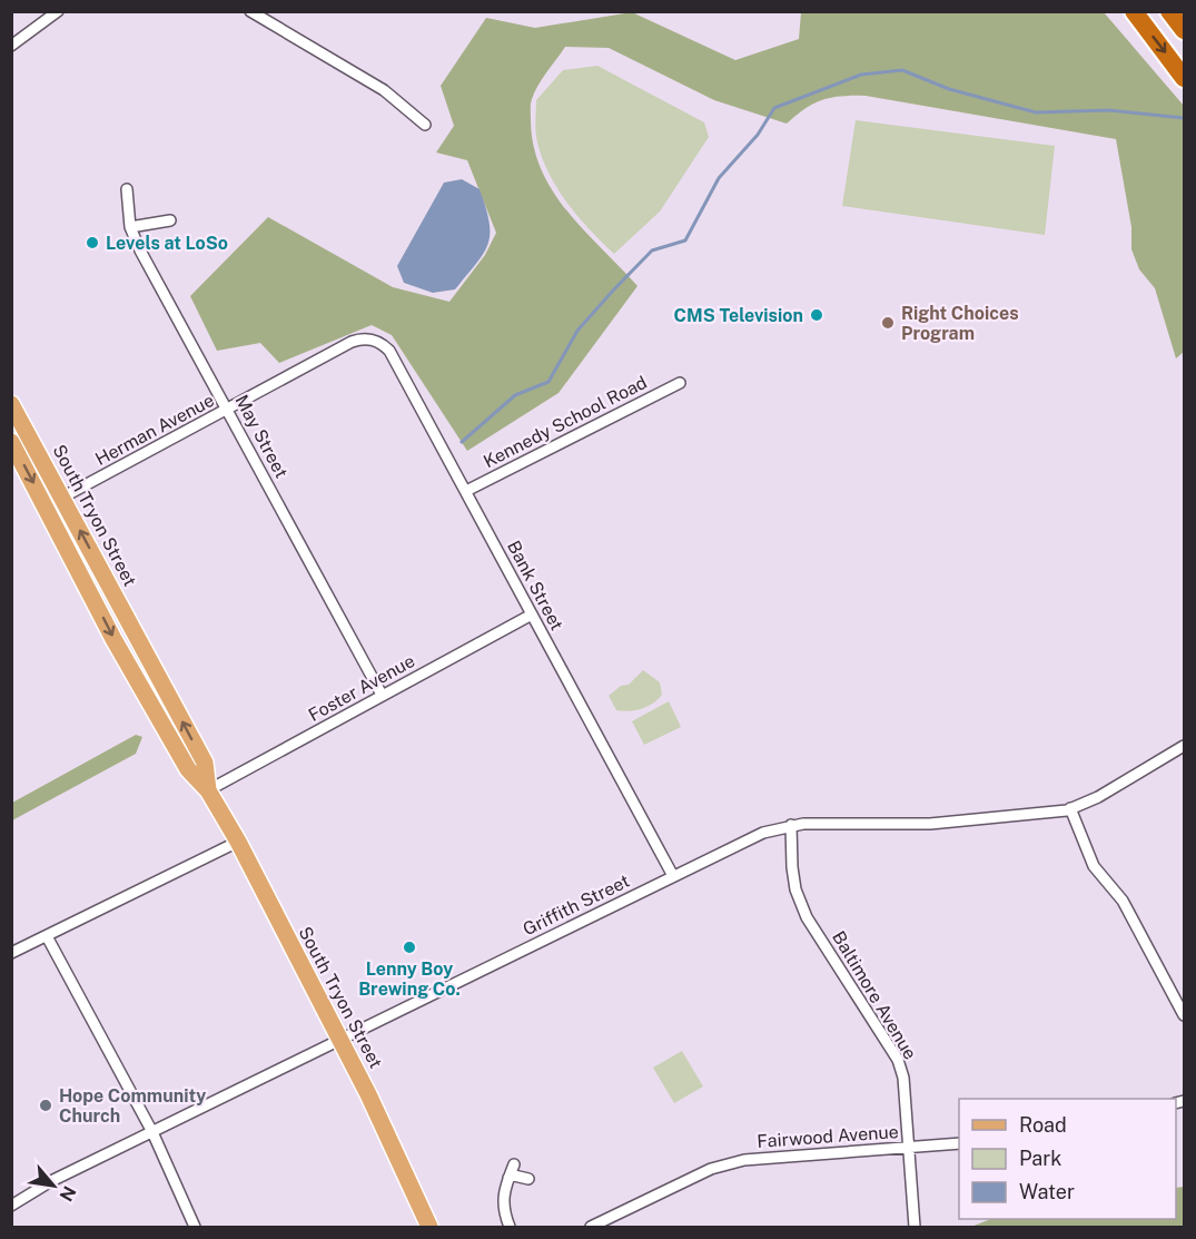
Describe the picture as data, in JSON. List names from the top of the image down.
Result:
{
  "streets": {
    "main road": ["South Tryon Street"],
    "street": [
      "Kennedy School Road",
      "Herman Avenue",
      "May Street",
      "Bank Street",
      "Foster Avenue",
      "Griffith Street",
      "Baltimore Avenue",
      "Fairwood Avenue"
    ]
  },
  "crossings": [
    ["Kennedy School Road", "Bank Street"],
    ["Herman Avenue", "May Street"],
    ["Herman Avenue", "South Tryon Street"],
    ["Herman Avenue", "Bank Street"],
    ["May Street", "Foster Avenue"],
    ["South Tryon Street", "Foster Avenue"],
    ["South Tryon Street", "Griffith Street"],
    ["Bank Street", "Foster Avenue"],
    ["Bank Street", "Griffith Street"],
    ["Griffith Street", "Baltimore Avenue"],
    ["Baltimore Avenue", "Fairwood Avenue"]
  ],
  "places": [
    "Levels at LoSo",
    "CMS Television",
    "Right Choices Program",
    "Lenny Boy Brewing Co.",
    "Hope Community Church"
  ],
  "legend": ["Road", "Park", "Water"],
  "north": "bottom right"
}
